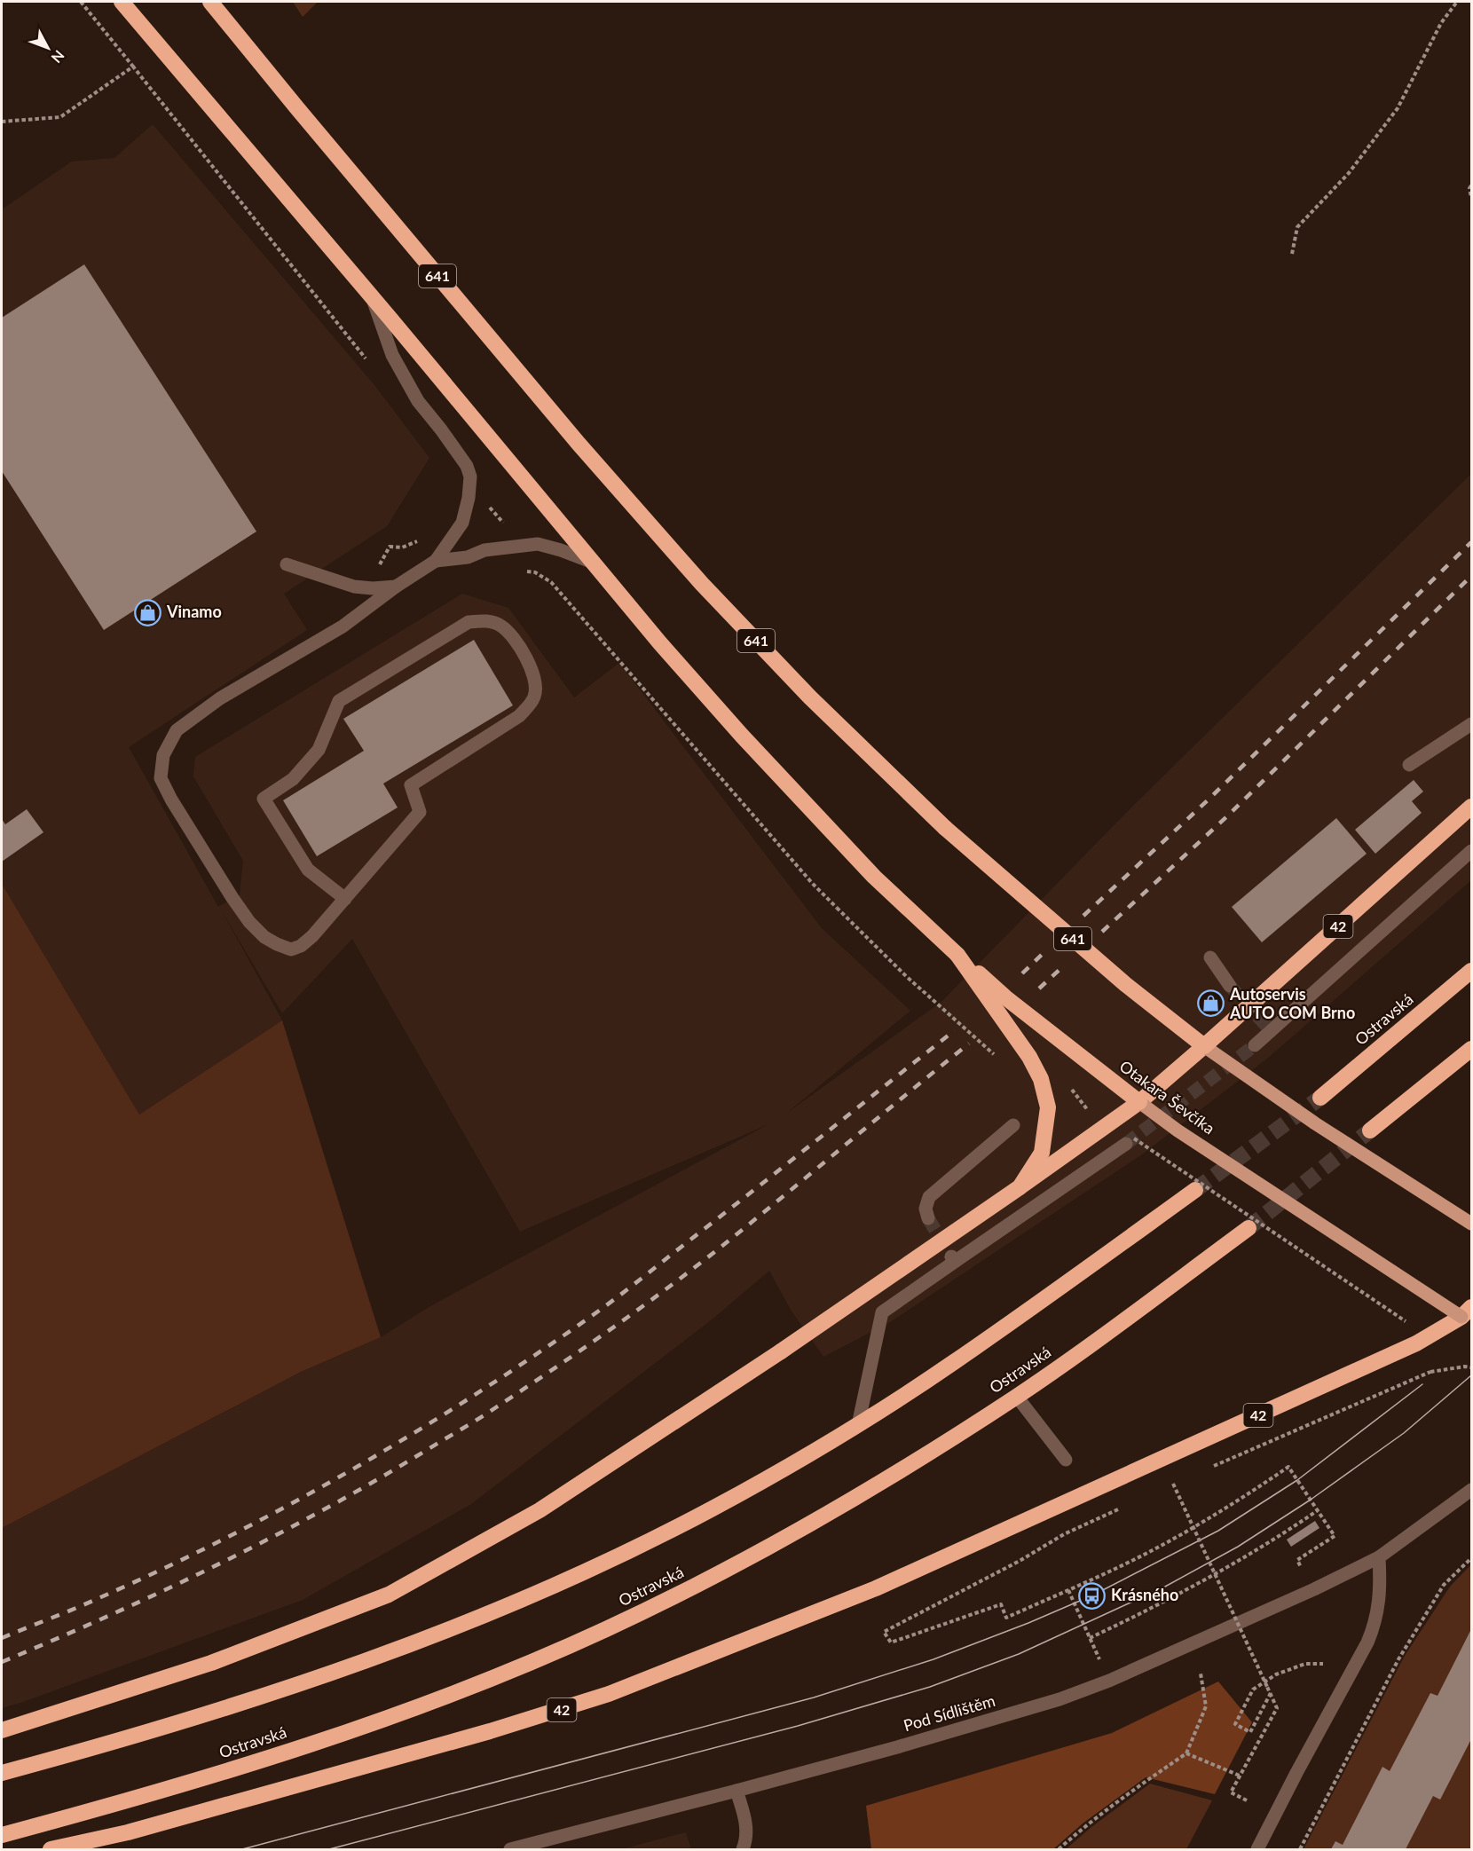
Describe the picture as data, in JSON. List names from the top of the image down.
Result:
{
  "streets": {
    "highway": [
      "641",
      "42",
      "Ostravská",
      "Otakara Ševčíka"
    ],
    "street": ["Pod Sídlištěm"]
  },
  "crossings": [
    ["641", "42"],
    ["42", "Otakara Ševčíka"]
  ],
  "places": {
    "shop": ["Vinamo", "Autoservis AUTO COM Brno"],
    "bus stop": ["Krásného"]
  },
  "north": "bottom right"
}
